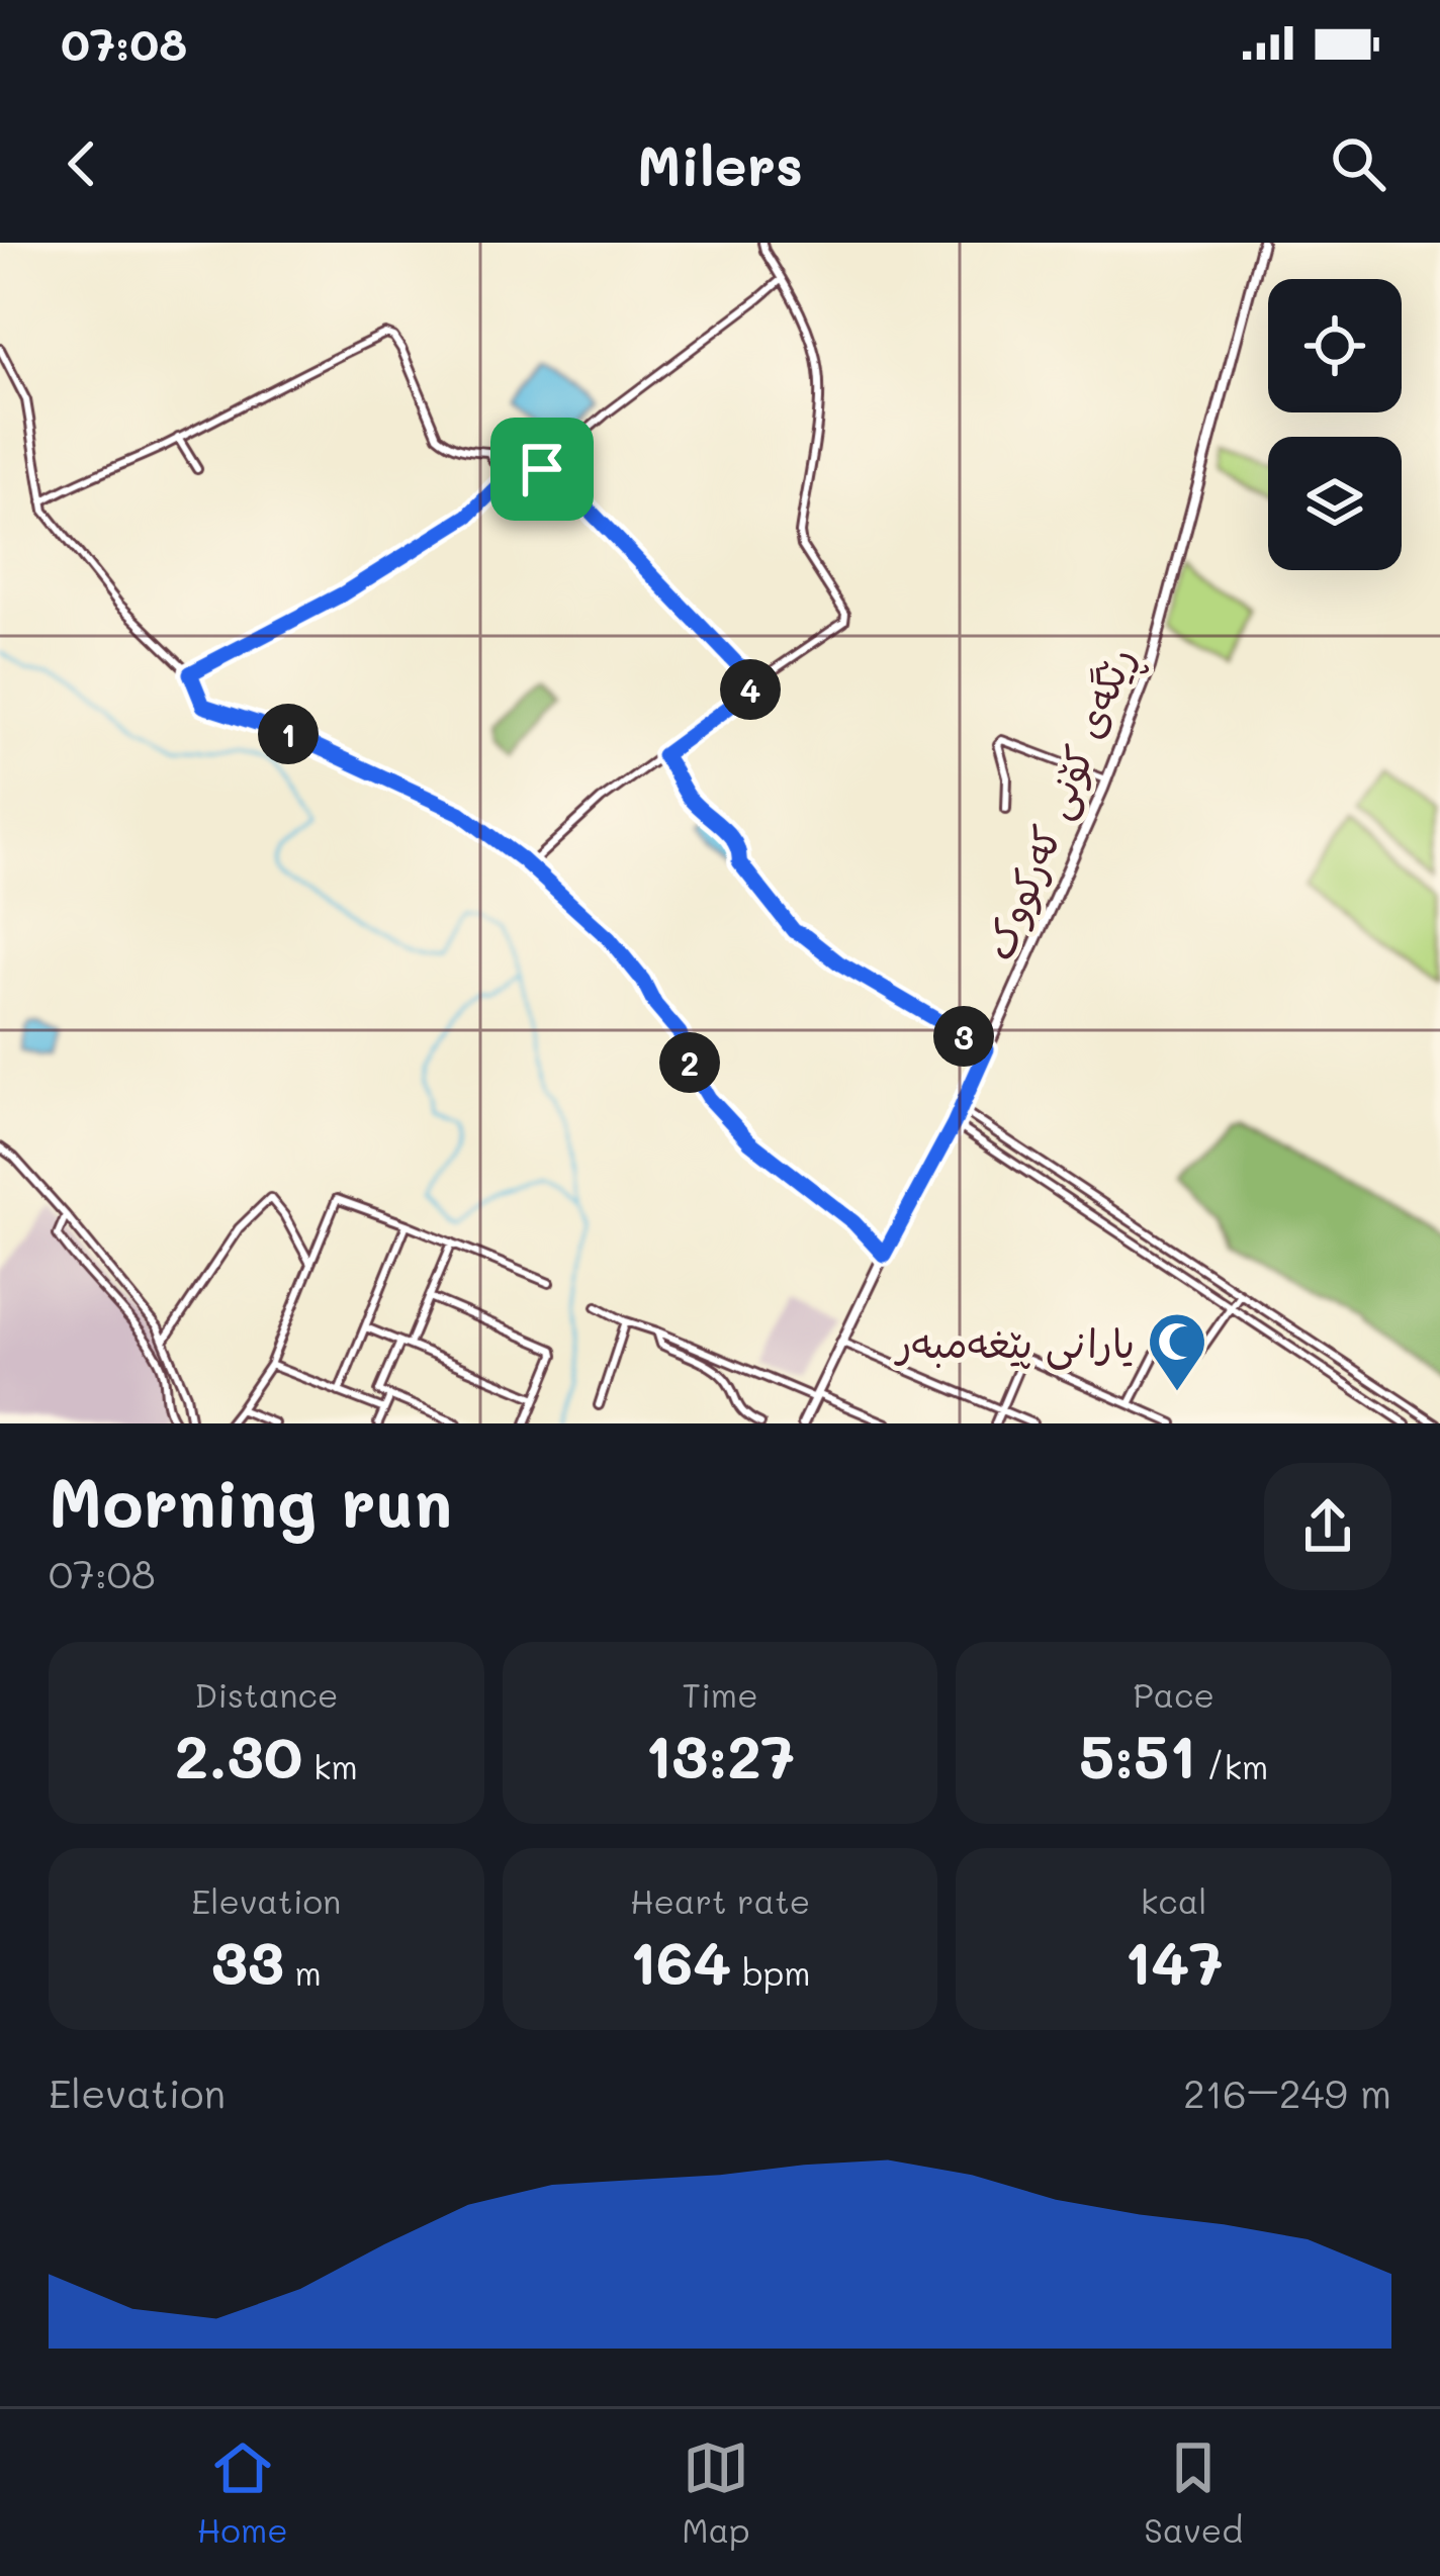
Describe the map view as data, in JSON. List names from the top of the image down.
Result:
{
  "streets": {
    "street": ["ڕێگەی کۆنی کەرکووک"]
  },
  "places": {
    "mosque": ["یارانی پێغەمبەر"]
  },
  "page": {
    "status": "07:08",
    "header": "Milers",
    "pins": [
      "4",
      "1",
      "3",
      "2"
    ],
    "heading": ["Morning run", "07:08"],
    "stats": [
      ["Distance", "2.30 km"],
      ["Time", "13:27"],
      ["Pace", "5:51 /km"],
      ["Elevation", "33 m"],
      ["Heart rate", "164 bpm"],
      ["kcal", "147"]
    ],
    "chart": ["Elevation", "216–249 m"],
    "tabs": ["Home", "Map", "Saved"]
  }
}
